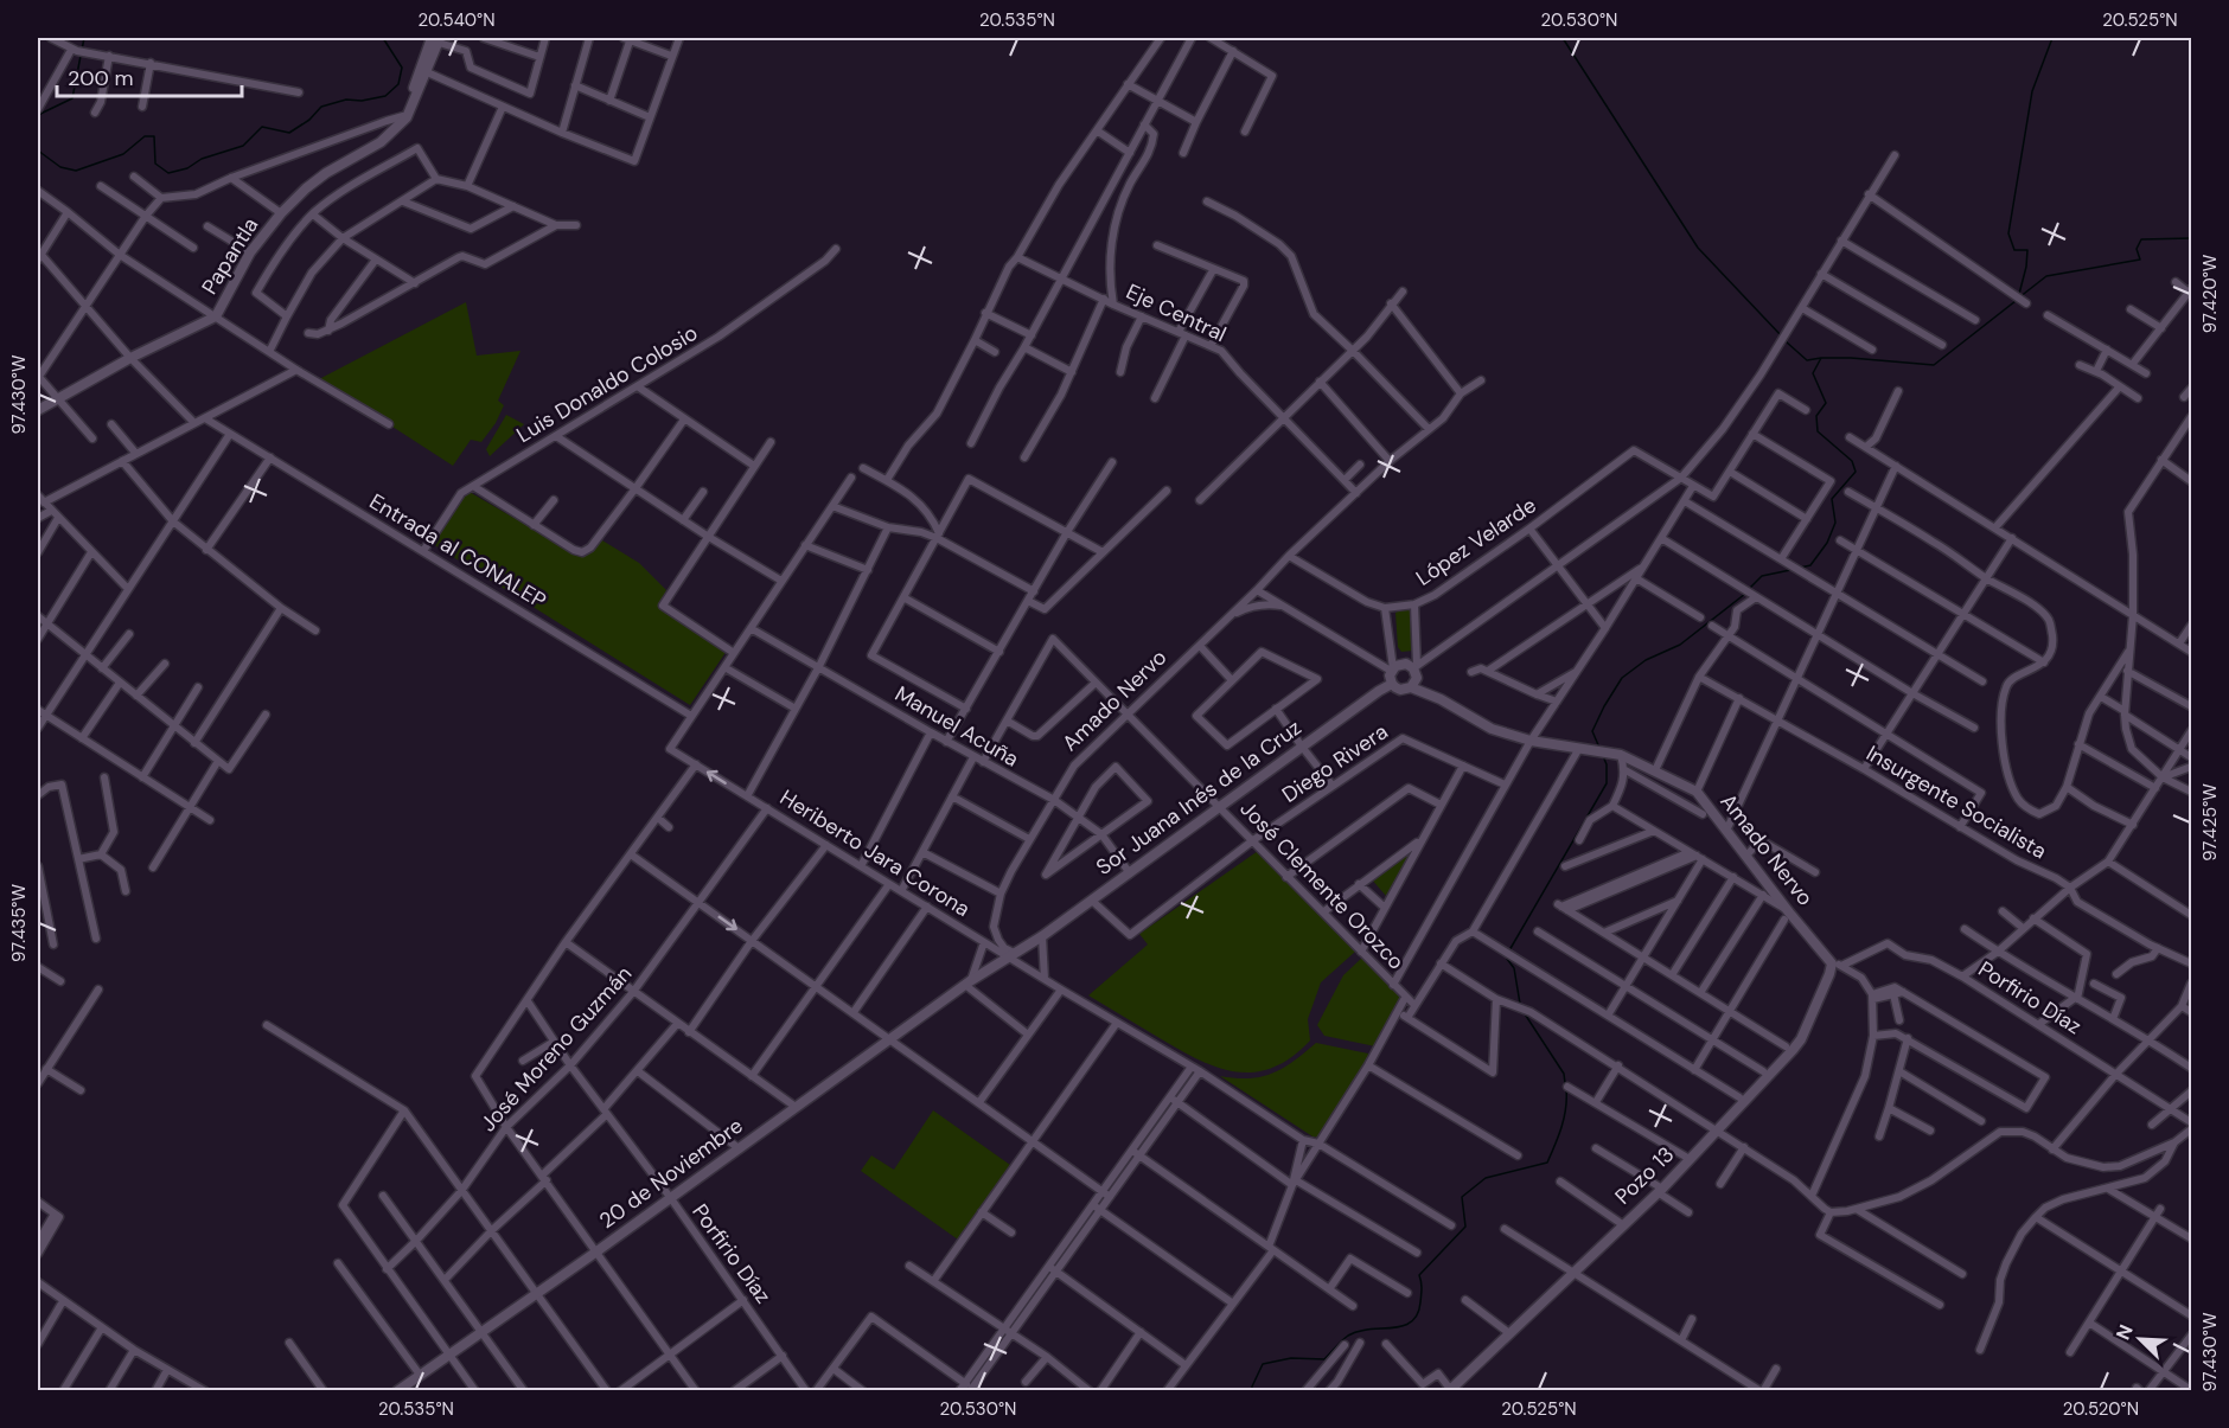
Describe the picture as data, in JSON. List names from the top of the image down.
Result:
{
  "streets": {
    "main road": [
      "Papantla",
      "Amado Nervo",
      "Sor Juana Inés de la Cruz",
      "20 de Noviembre",
      "Pozo 13"
    ],
    "street": [
      "Eje Central",
      "Luis Donaldo Colosio",
      "López Velarde",
      "Entrada al CONALEP",
      "Manuel Acuña",
      "Diego Rivera",
      "Insurgente Socialista",
      "Heriberto Jara Corona",
      "José Clemente Orozco",
      "Porfirio Díaz",
      "José Moreno Guzmán"
    ]
  },
  "crossings": [
    ["Eje Central", "Amado Nervo"],
    ["Luis Donaldo Colosio", "Entrada al CONALEP"],
    ["Entrada al CONALEP", "Heriberto Jara Corona"],
    ["Amado Nervo", "Manuel Acuña"],
    ["Amado Nervo", "Sor Juana Inés de la Cruz"],
    ["Amado Nervo", "Heriberto Jara Corona"],
    ["Amado Nervo", "José Clemente Orozco"],
    ["Amado Nervo", "Porfirio Díaz"],
    ["Amado Nervo", "20 de Noviembre"],
    ["Amado Nervo", "Pozo 13"],
    ["Manuel Acuña", "Sor Juana Inés de la Cruz"],
    ["Diego Rivera", "Sor Juana Inés de la Cruz"],
    ["Diego Rivera", "José Clemente Orozco"],
    ["Sor Juana Inés de la Cruz", "Heriberto Jara Corona"],
    ["Sor Juana Inés de la Cruz", "José Clemente Orozco"],
    ["Sor Juana Inés de la Cruz", "20 de Noviembre"],
    ["Heriberto Jara Corona", "José Moreno Guzmán"],
    ["Heriberto Jara Corona", "20 de Noviembre"],
    ["Porfirio Díaz", "José Moreno Guzmán"],
    ["Porfirio Díaz", "20 de Noviembre"],
    ["Porfirio Díaz", "Pozo 13"]
  ],
  "scale_bar": "200 m",
  "north": "top left",
  "coordinates": [
    "20.540°N",
    "20.535°N",
    "20.530°N",
    "20.525°N",
    "97.420°W",
    "97.430°W",
    "97.425°W",
    "97.435°W",
    "20.520°N"
  ]
}
